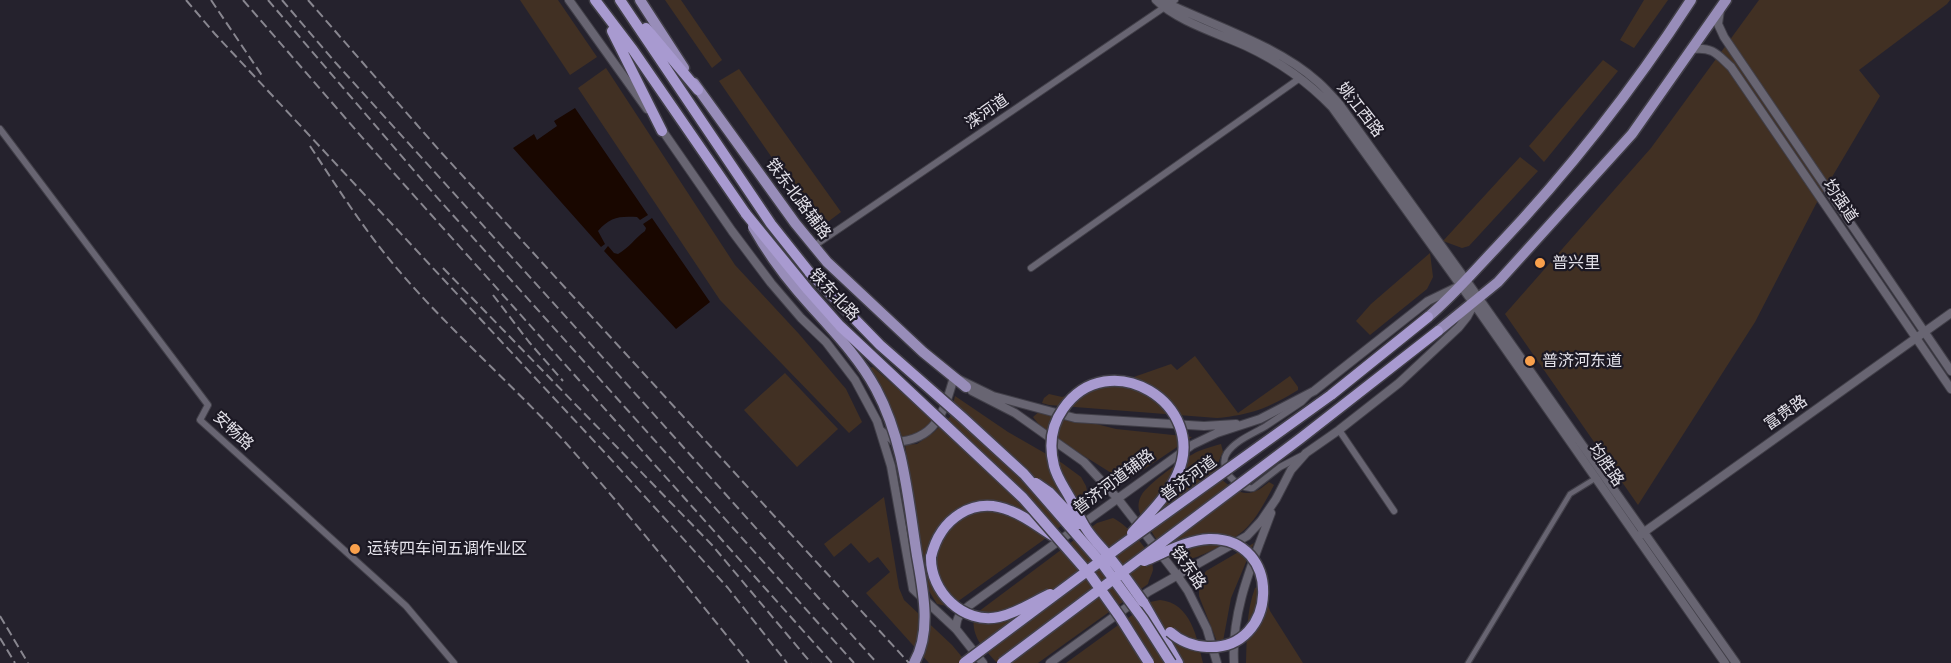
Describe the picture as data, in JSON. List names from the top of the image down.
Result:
{
  "streets": {
    "highway": ["铁东北路", "普济河道"],
    "main road": ["铁东北路辅路"],
    "street": [
      "姚江西路",
      "滦河道",
      "均强道",
      "富贵路",
      "安畅路",
      "均胜路",
      "普济河道辅路",
      "铁东路"
    ]
  },
  "crossings": [
    ["姚江西路", "滦河道"],
    ["姚江西路", "均胜路"],
    ["姚江西路", "普济河道辅路"],
    ["滦河道", "铁东北路辅路"],
    ["均强道", "富贵路"],
    ["富贵路", "均胜路"],
    ["均胜路", "普济河道辅路"],
    ["普济河道辅路", "铁东路"]
  ],
  "places": ["普兴里", "普济河东道", "运转四车间五调作业区"]
}
